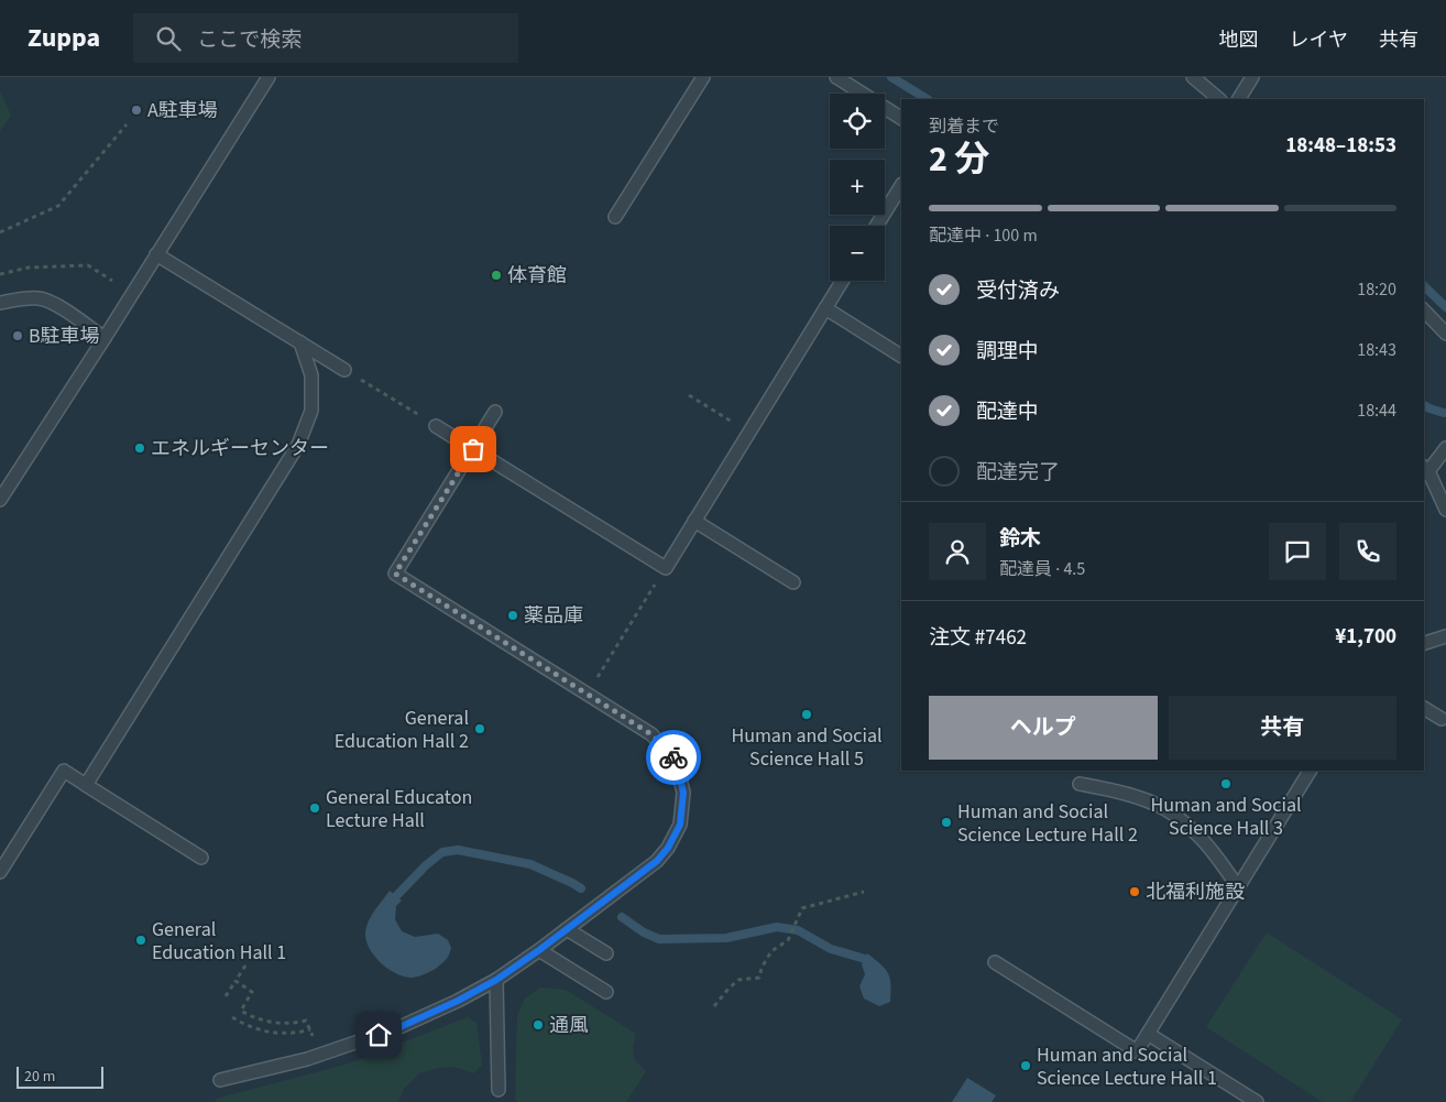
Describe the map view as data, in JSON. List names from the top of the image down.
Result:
{
  "places": [
    "A駐車場",
    "体育館",
    "B駐車場",
    "エネルギーセンター",
    "薬品庫",
    "Human and Social Science Hall 5",
    "General Education Hall 2",
    "Human and Social Science Hall 3",
    "General Educaton Lecture Hall",
    "Human and Social Science Lecture Hall 2",
    "北福利施設",
    "General Education Hall 1",
    "通風",
    "Human and Social Science Lecture Hall 1"
  ],
  "scale_bar": "20 m",
  "page": {
    "header": "Zuppa",
    "search": "ここで検索",
    "nav": ["地図", "レイヤ", "共有"],
    "map_buttons": ["+", "−"],
    "heading": ["2 分", "到着まで", "18:48–18:53"],
    "panel": [
      "鈴木",
      "配達員 · 4.5",
      "注文 #7462",
      "¥1,700"
    ],
    "bar": "配達中 · 100 m",
    "list": [
      ["受付済み", "18:20"],
      ["調理中", "18:43"],
      ["配達中", "18:44"],
      "配達完了"
    ],
    "buttons": ["ヘルプ", "共有"],
    "scale": "20 m"
  }
}
